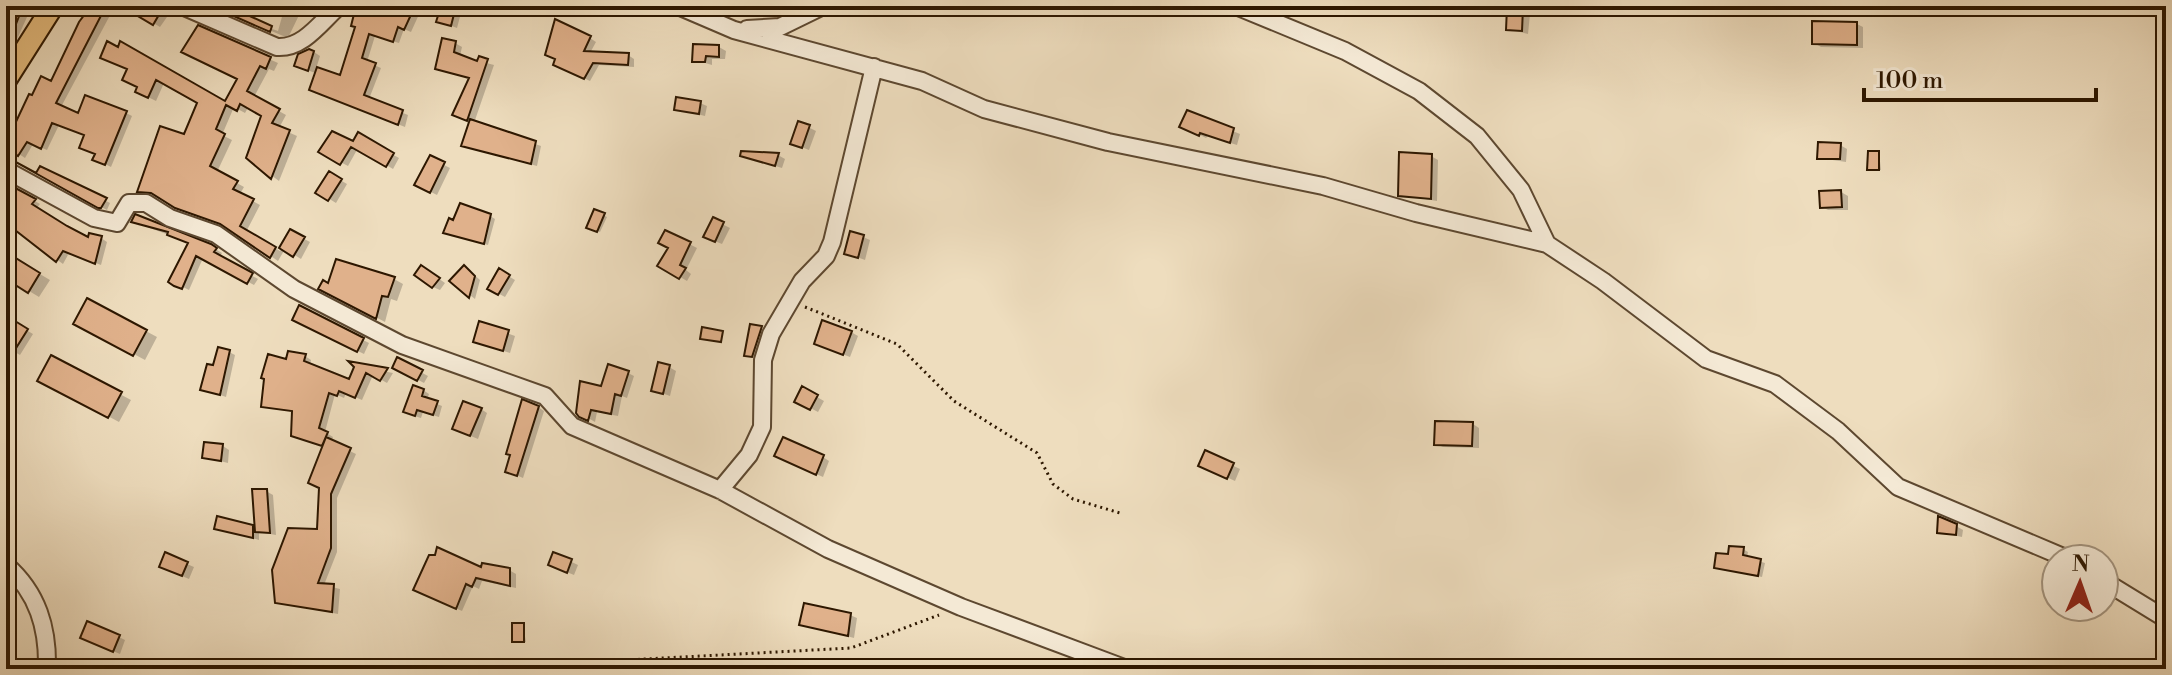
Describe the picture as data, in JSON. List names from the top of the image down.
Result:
{
  "scale_bar": "100 m",
  "north": "top"
}
